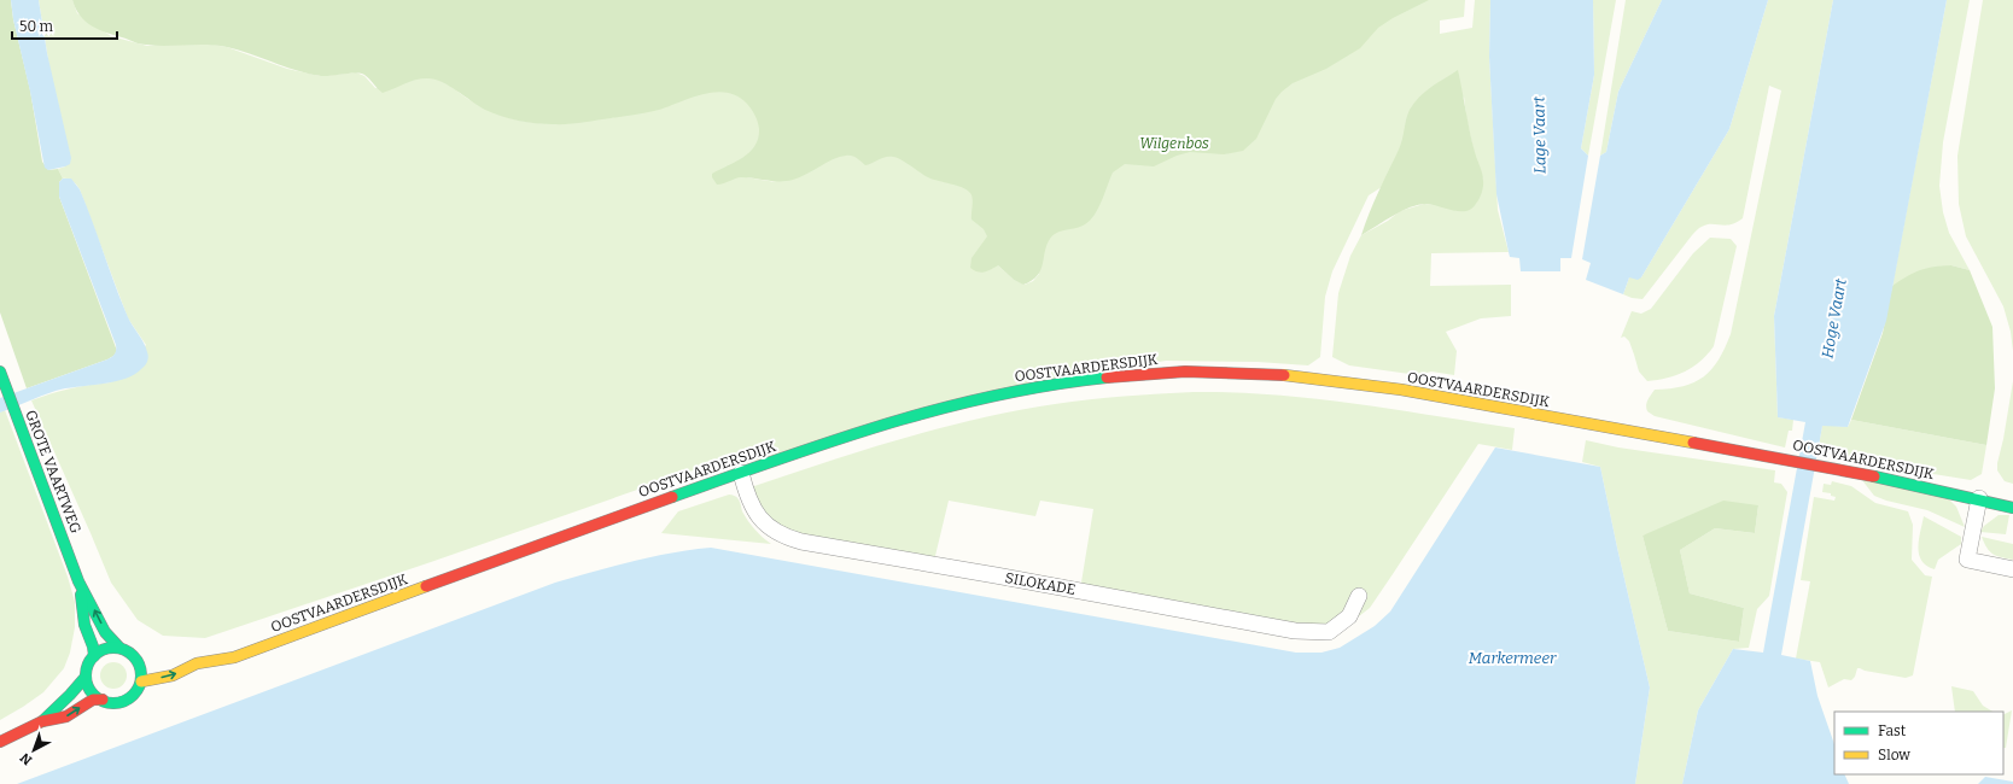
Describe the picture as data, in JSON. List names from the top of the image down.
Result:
{
  "streets": {
    "main road": ["OOSTVAARDERSDIJK", "GROTE VAARTWEG"],
    "street": ["SILOKADE"]
  },
  "crossings": [
    ["OOSTVAARDERSDIJK", "GROTE VAARTWEG"],
    ["OOSTVAARDERSDIJK", "SILOKADE"]
  ],
  "water": ["Lage Vaart", "Hoge Vaart", "Markermeer"],
  "parks": ["Wilgenbos"],
  "legend": ["Fast", "Slow"],
  "scale_bar": "50 m",
  "north": "bottom left"
}
